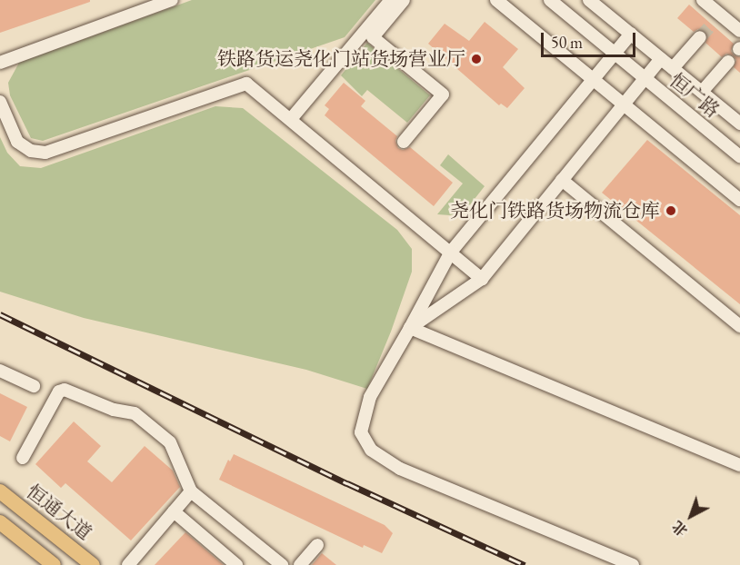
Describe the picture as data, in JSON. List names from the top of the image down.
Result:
{
  "streets": {
    "main road": ["恒通大道"],
    "street": ["恒广路"]
  },
  "places": ["铁路货运尧化门站货场营业厅", "尧化门铁路货场物流仓库"],
  "scale_bar": "50 m",
  "north": "bottom left"
}
